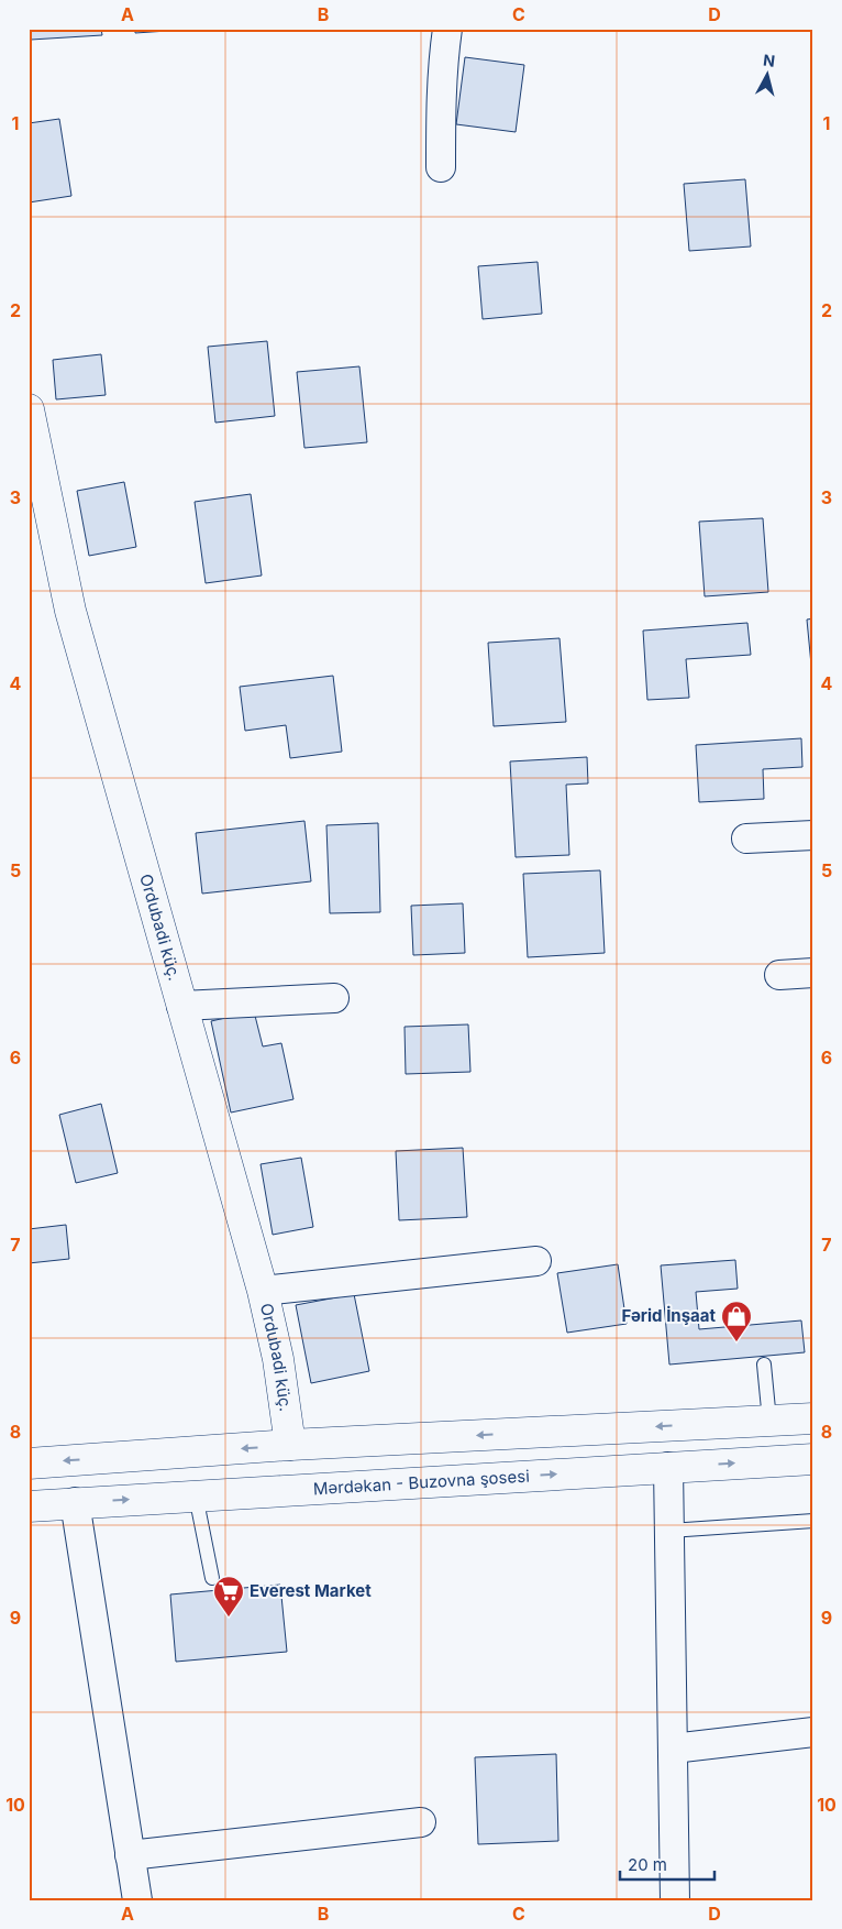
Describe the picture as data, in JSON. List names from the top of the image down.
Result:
{
  "streets": {
    "main road": ["Ordubadi küç.", "Mərdəkan - Buzovna şosesi"]
  },
  "places": {
    "shop": ["Fərid İnşaat"],
    "supermarket": ["Everest Market"]
  },
  "scale_bar": "20 m",
  "north": "top",
  "grid": {
    "columns": [
      "A",
      "B",
      "C",
      "D"
    ],
    "rows": [
      "1",
      "2",
      "3",
      "4",
      "5",
      "6",
      "7",
      "8",
      "9",
      "10"
    ]
  }
}
